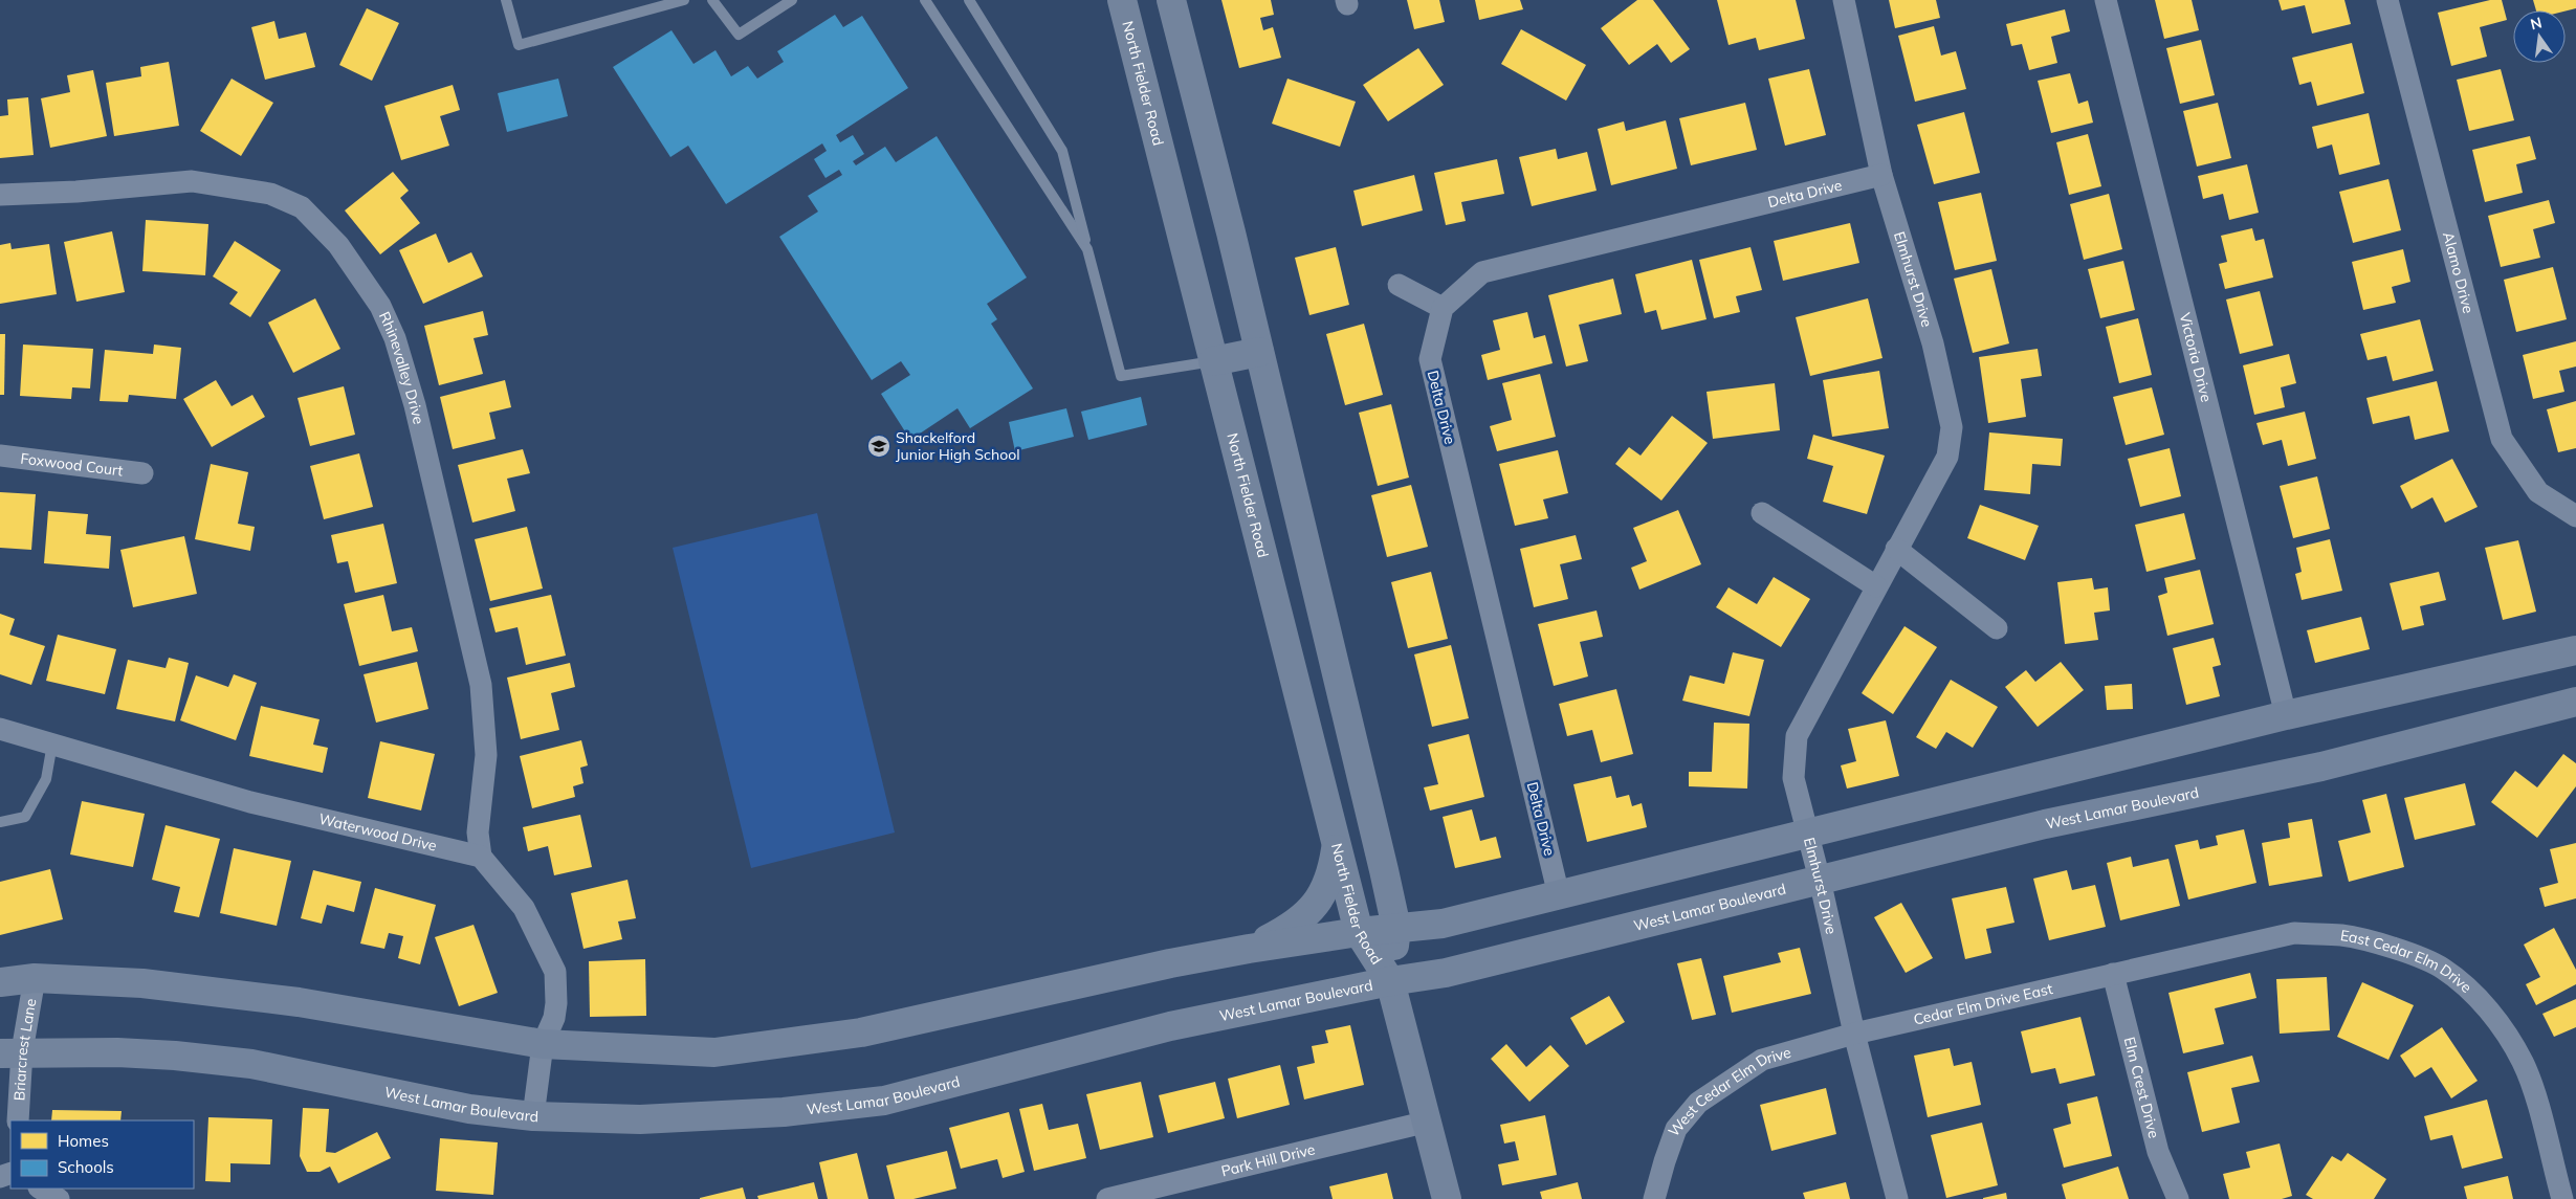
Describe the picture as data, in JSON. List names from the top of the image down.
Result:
{
  "streets": {
    "main road": ["North Fielder Road", "West Lamar Boulevard"],
    "street": [
      "Delta Drive",
      "Alamo Drive",
      "Elmhurst Drive",
      "Victoria Drive",
      "Rhinevalley Drive",
      "Foxwood Court",
      "Waterwood Drive",
      "East Cedar Elm Drive",
      "Cedar Elm Drive East",
      "Briarcrest Lane",
      "Elm Crest Drive",
      "West Cedar Elm Drive",
      "Park Hill Drive"
    ]
  },
  "crossings": [
    ["North Fielder Road", "West Lamar Boulevard"],
    ["North Fielder Road", "Park Hill Drive"],
    ["Delta Drive", "Elmhurst Drive"],
    ["Elmhurst Drive", "West Lamar Boulevard"],
    ["Elmhurst Drive", "Cedar Elm Drive East"],
    ["Elmhurst Drive", "West Cedar Elm Drive"],
    ["Rhinevalley Drive", "Waterwood Drive"],
    ["West Lamar Boulevard", "Briarcrest Lane"],
    ["East Cedar Elm Drive", "Cedar Elm Drive East"],
    ["East Cedar Elm Drive", "Elm Crest Drive"],
    ["Cedar Elm Drive East", "Elm Crest Drive"],
    ["Cedar Elm Drive East", "West Cedar Elm Drive"]
  ],
  "places": {
    "school or university": ["Shackelford Junior High School"]
  },
  "legend": ["Homes", "Schools"],
  "north": "top"
}
